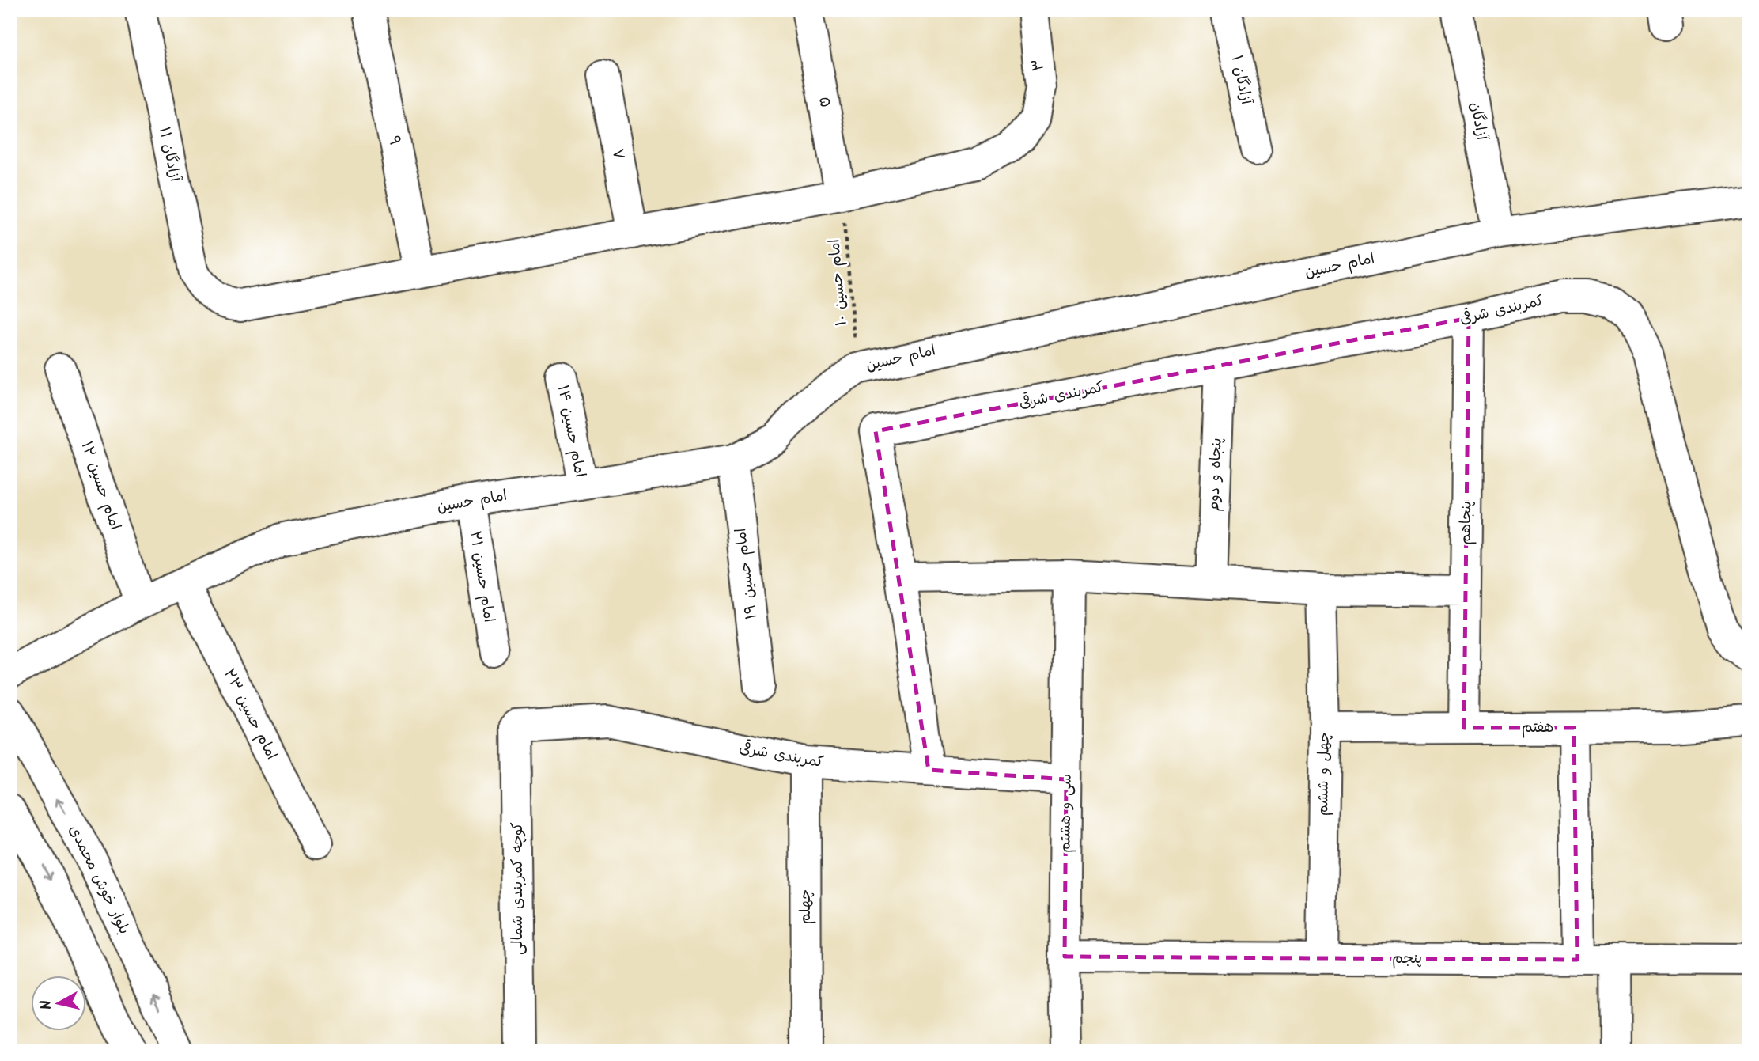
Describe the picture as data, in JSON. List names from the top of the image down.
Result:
{
  "streets": {
    "street": [
      "۳",
      "آزادگان ۱",
      "۵",
      "آزادگان",
      "۹",
      "آزادگان ۱۱",
      "۷",
      "امام حسین",
      "کمربندی شرقی",
      "امام حسین ۱۴",
      "پنجاه و دوم",
      "امام حسین ۱۲",
      "پنجاهم",
      "امام حسین ۱۹",
      "امام حسین ۲۱",
      "امام حسین ۲۳",
      "هفتم",
      "چهل و ششم",
      "سی و هشتم",
      "بلوار خوش محمدی",
      "کوچه کمربندی شمالی",
      "چهلم",
      "پنجم"
    ],
    "path": ["امام حسین ۱۰"]
  },
  "crossings": [
    ["۳", "۵"],
    ["۳", "امام حسین ۱۰"],
    ["۵", "امام حسین ۱۰"],
    ["آزادگان", "امام حسین"],
    ["۹", "آزادگان ۱۱"],
    ["امام حسین", "امام حسین ۱۰"],
    ["امام حسین", "امام حسین ۱۴"],
    ["امام حسین", "امام حسین ۱۲"],
    ["امام حسین", "امام حسین ۱۹"],
    ["امام حسین", "امام حسین ۲۱"],
    ["امام حسین", "امام حسین ۲۳"],
    ["کمربندی شرقی", "پنجاه و دوم"],
    ["کمربندی شرقی", "پنجاهم"],
    ["کمربندی شرقی", "کوچه کمربندی شمالی"],
    ["کمربندی شرقی", "چهلم"],
    ["پنجاهم", "هفتم"],
    ["هفتم", "چهل و ششم"],
    ["چهل و ششم", "پنجم"],
    ["سی و هشتم", "پنجم"]
  ],
  "north": "left"
}
